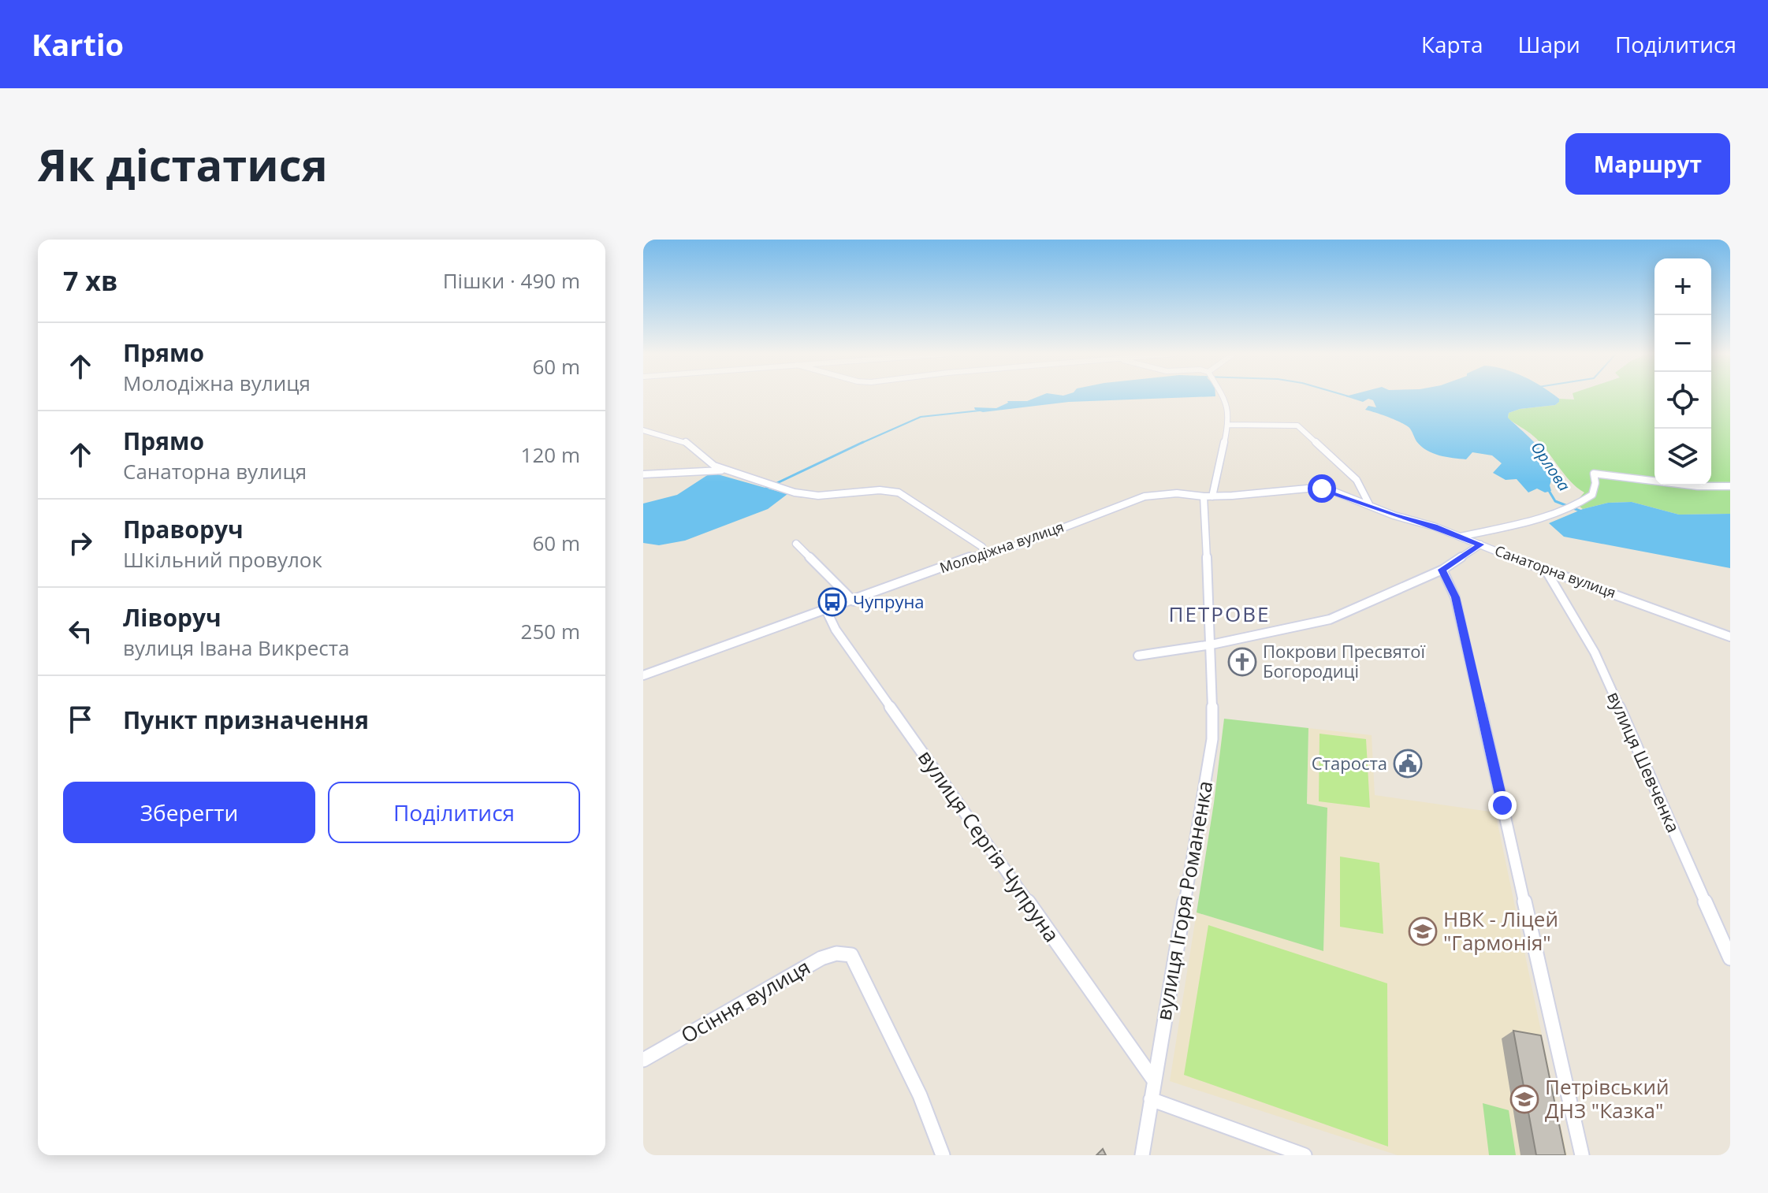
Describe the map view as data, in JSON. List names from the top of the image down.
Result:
{
  "streets": {
    "street": [
      "Молодіжна вулиця",
      "Санаторна вулиця",
      "вулиця Шевченка",
      "вулиця Сергія Чупруна",
      "вулиця Ігоря Романенка",
      "Осіння вулиця"
    ]
  },
  "crossings": [
    ["Молодіжна вулиця", "Санаторна вулиця"],
    ["Молодіжна вулиця", "вулиця Сергія Чупруна"],
    ["Молодіжна вулиця", "вулиця Ігоря Романенка"],
    ["Санаторна вулиця", "вулиця Шевченка"],
    ["вулиця Сергія Чупруна", "вулиця Ігоря Романенка"]
  ],
  "districts": ["ПЕТРОВЕ"],
  "water": ["Орлова"],
  "places": {
    "bus stop": ["Чупруна"],
    "church": ["Покрови Пресвятої Богородиці"],
    "public building": ["Староста"],
    "school or university": ["НВК - Ліцей \"Гармонія\"", "Петрівський ДНЗ \"Казка\""]
  },
  "page": {
    "header": "Kartio",
    "nav": ["Карта", "Шари", "Поділитися"],
    "buttons": [
      "Маршрут",
      ["Зберегти", "Поділитися"]
    ],
    "title": "Як дістатися",
    "heading": ["7 хв", "Пішки · 490 m"],
    "map_buttons": ["+", "−"],
    "list": [
      ["Прямо", "Молодіжна вулиця", "60 m"],
      ["Прямо", "Санаторна вулиця", "120 m"],
      ["Праворуч", "Шкільний провулок", "60 m"],
      ["Ліворуч", "вулиця Івана Викреста", "250 m"],
      "Пункт призначення"
    ]
  }
}
